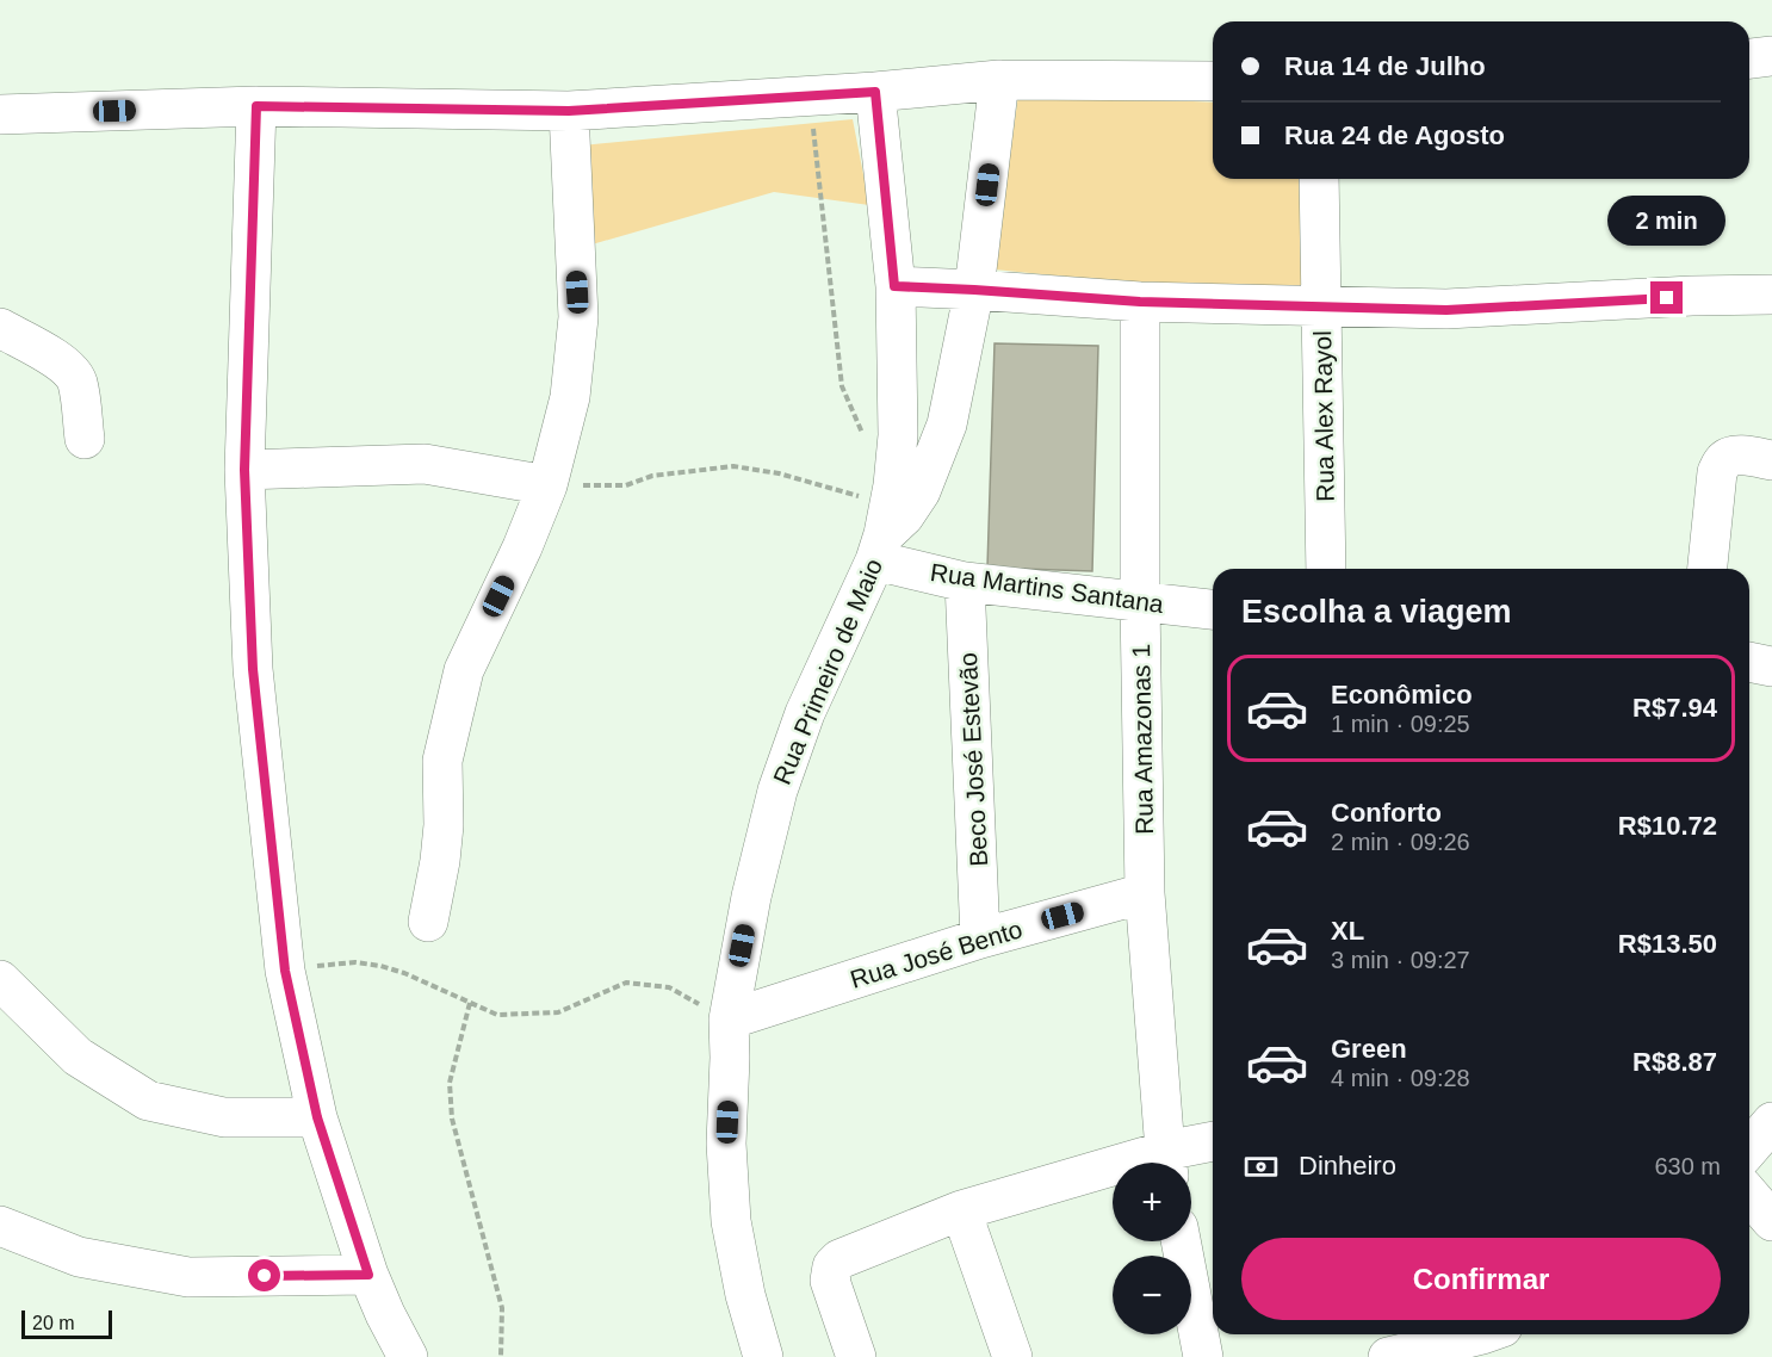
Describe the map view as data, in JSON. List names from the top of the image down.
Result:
{
  "streets": {
    "street": [
      "Rua Alex Rayol",
      "Rua Martins Santana",
      "Rua Primeiro de Maio",
      "Rua Amazonas 1",
      "Beco José Estevão",
      "Rua José Bento"
    ]
  },
  "crossings": [
    ["Rua Martins Santana", "Rua Primeiro de Maio"],
    ["Rua Martins Santana", "Rua Amazonas 1"],
    ["Rua Martins Santana", "Beco José Estevão"],
    ["Rua Primeiro de Maio", "Rua José Bento"],
    ["Rua Amazonas 1", "Rua José Bento"],
    ["Beco José Estevão", "Rua José Bento"]
  ],
  "scale_bar": "20 m",
  "page": {
    "banner": ["Rua 14 de Julho", "Rua 24 de Agosto"],
    "bubble": "2 min",
    "heading": "Escolha a viagem",
    "list": [
      {
        "name": "Econômico",
        "note": "1 min · 09:25",
        "value": "R$7.94"
      },
      {
        "name": "Conforto",
        "note": "2 min · 09:26",
        "value": "R$10.72"
      },
      {
        "name": "XL",
        "note": "3 min · 09:27",
        "value": "R$13.50"
      },
      {
        "name": "Green",
        "note": "4 min · 09:28",
        "value": "R$8.87"
      }
    ],
    "pay": ["Dinheiro", "630 m"],
    "map_buttons": ["+", "−"],
    "buttons": "Confirmar",
    "scale": "20 m"
  }
}
